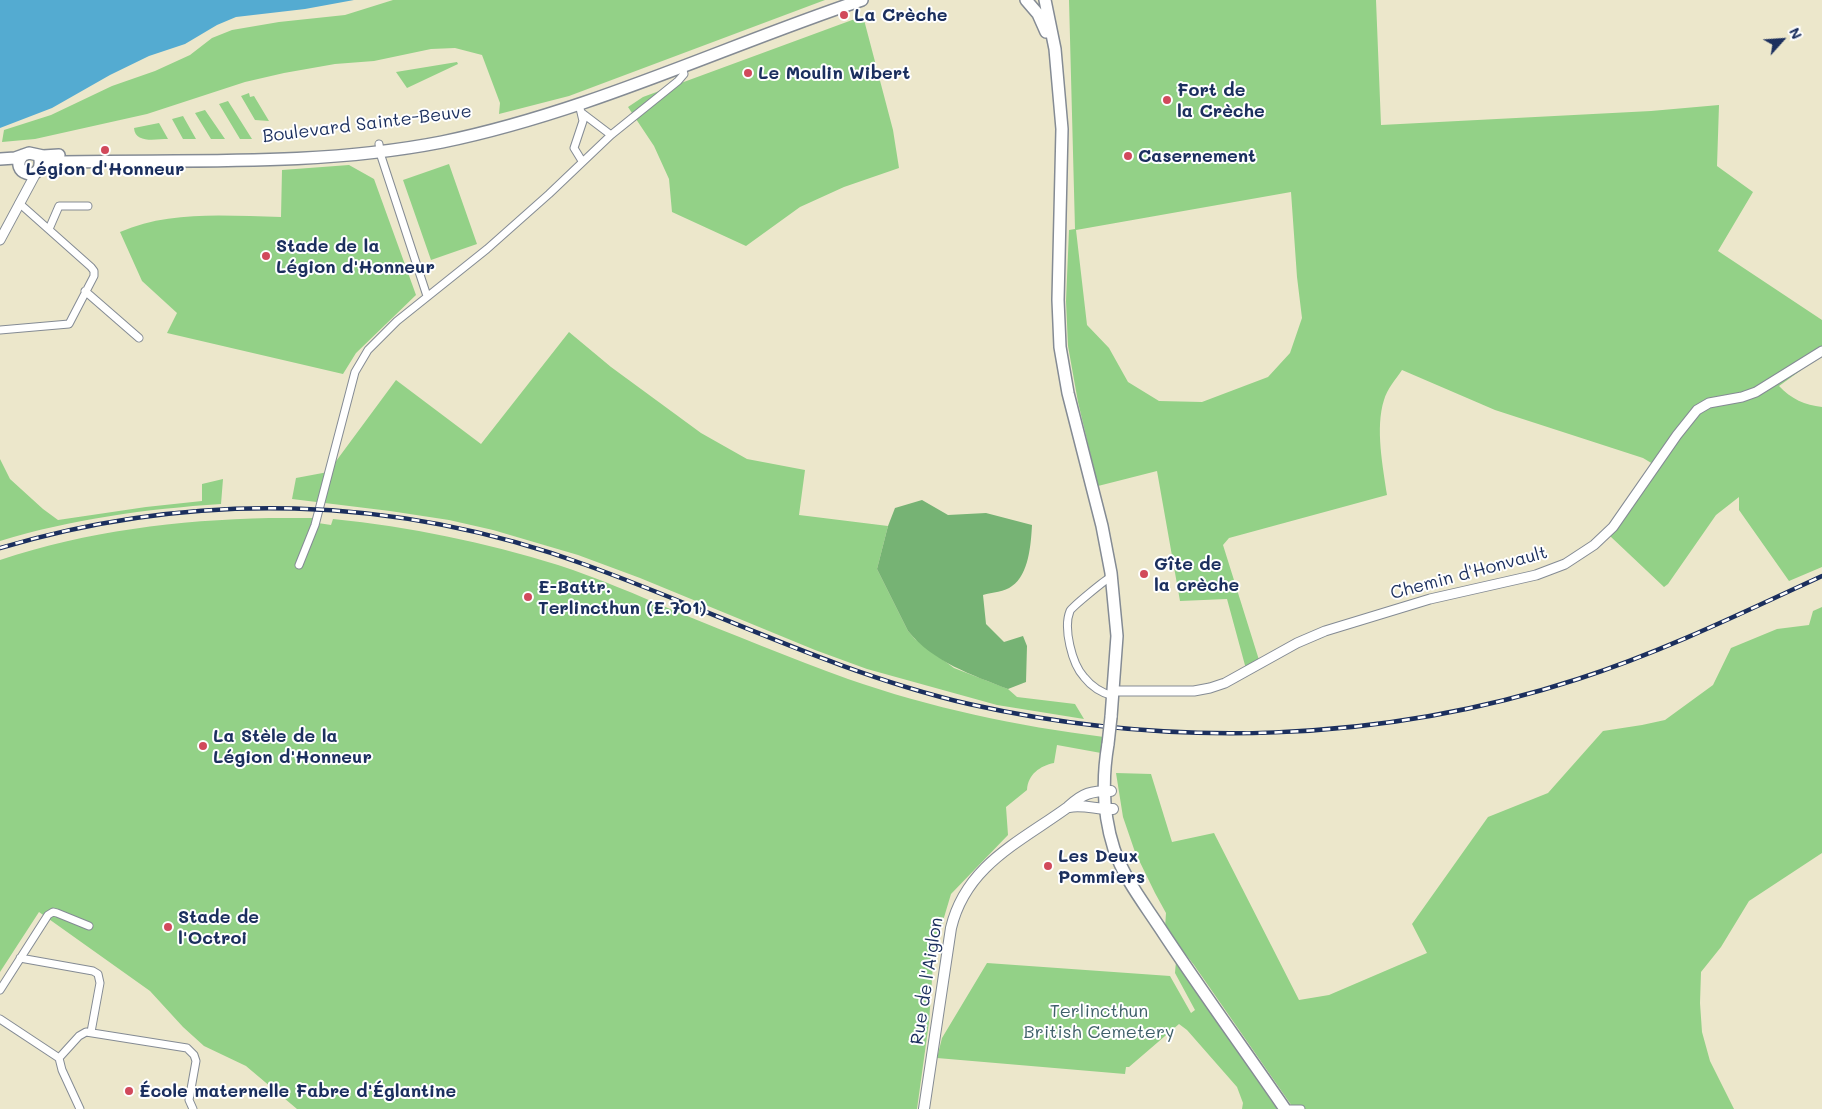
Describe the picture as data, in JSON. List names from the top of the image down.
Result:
{
  "streets": {
    "main road": ["Boulevard Sainte-Beuve", "Rue de l'Aiglon"],
    "street": ["Chemin d'Honvault"]
  },
  "parks": ["Terlincthun British Cemetery"],
  "places": [
    "La Crèche",
    "Le Moulin Wibert",
    "Fort de la Crèche",
    "Légion d'Honneur",
    "Casernement",
    "Stade de la Légion d'Honneur",
    "Gîte de la crèche",
    "E-Battr. Terlincthun (E.701)",
    "La Stèle de la Légion d'Honneur",
    "Les Deux Pommiers",
    "Stade de l'Octroi",
    "École maternelle Fabre d'Églantine"
  ],
  "north": "top right"
}
